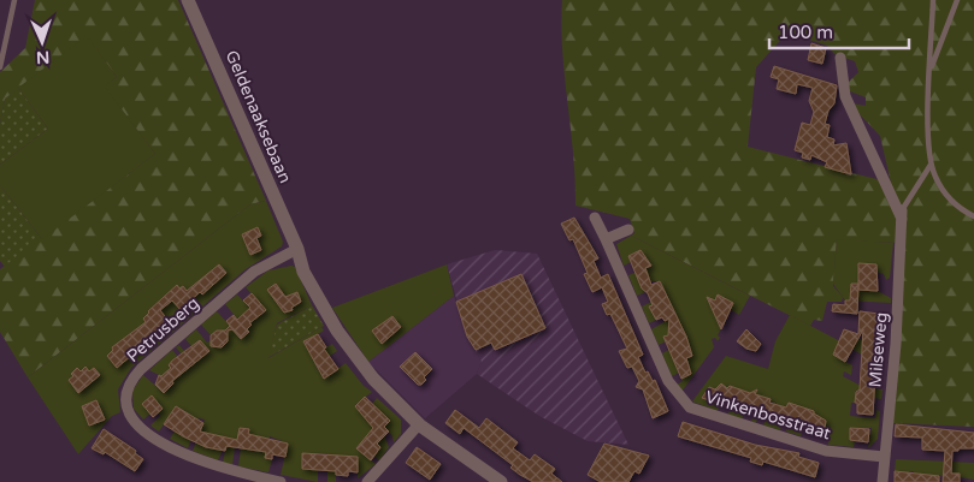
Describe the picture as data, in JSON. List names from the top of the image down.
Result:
{
  "streets": {
    "street": [
      "Geldenaaksebaan",
      "Petrusberg",
      "Milseweg",
      "Vinkenbosstraat"
    ]
  },
  "crossings": [
    ["Geldenaaksebaan", "Petrusberg"],
    ["Milseweg", "Vinkenbosstraat"]
  ],
  "scale_bar": "100 m",
  "north": "bottom"
}
